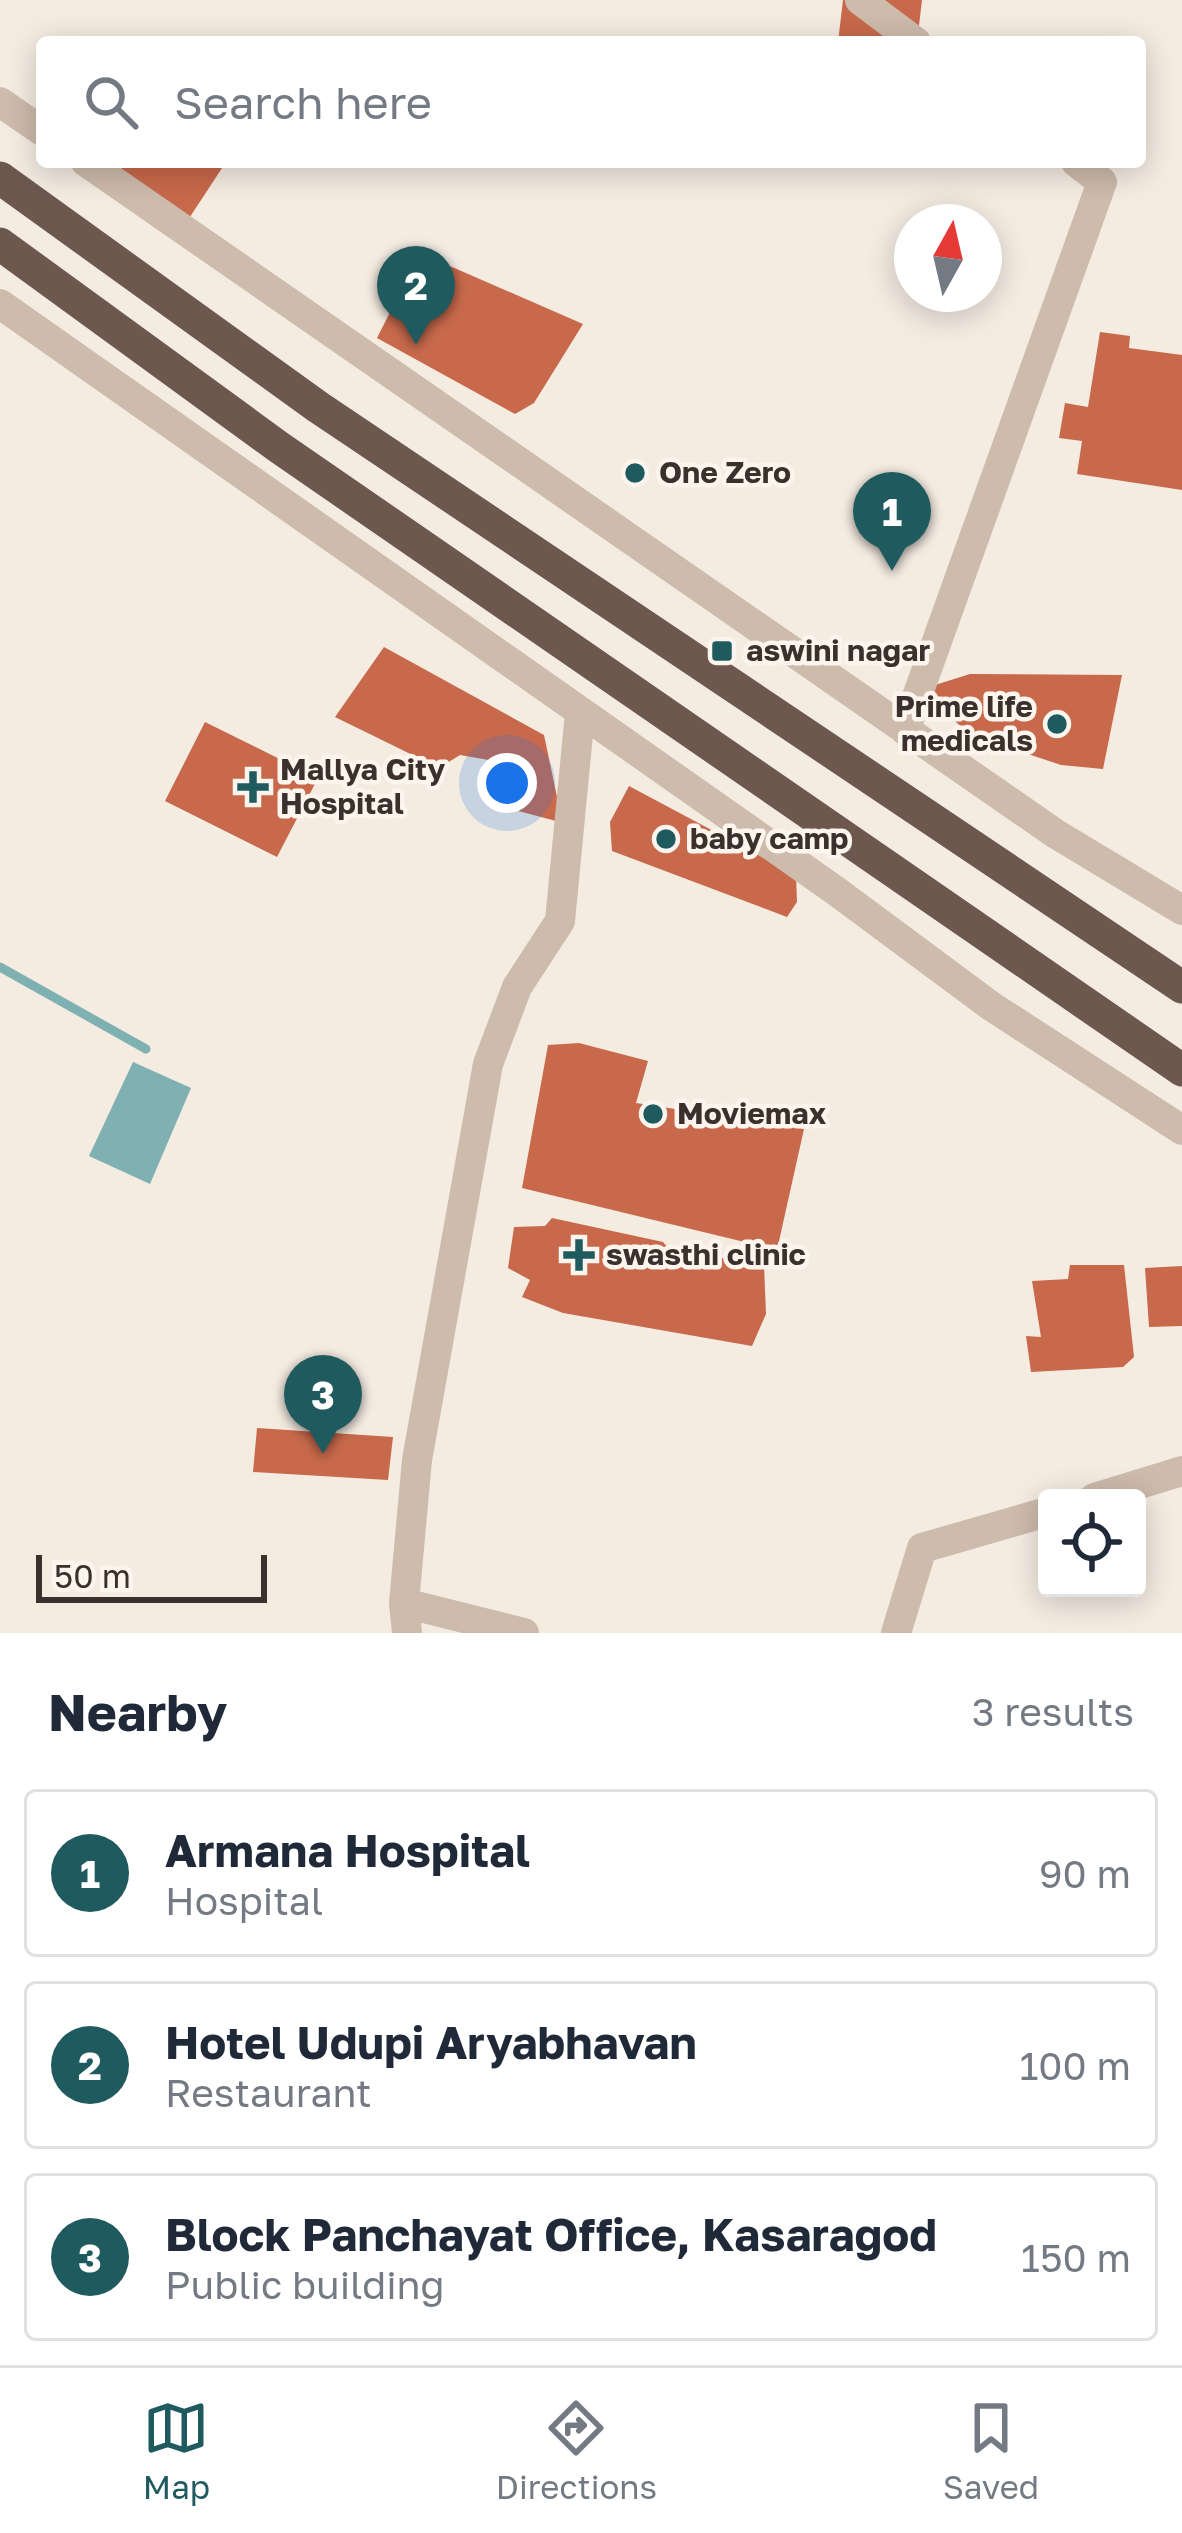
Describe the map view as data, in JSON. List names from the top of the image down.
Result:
{
  "places": {
    "other": [
      "One Zero",
      "Prime life medicals",
      "baby camp",
      "Moviemax"
    ],
    "transit": ["aswini nagar"],
    "health": ["Mallya City Hospital", "swasthi clinic"]
  },
  "scale_bar": "50 m",
  "north": "top",
  "page": {
    "search": "Search here",
    "pins": ["2", "1", "3"],
    "scale": "50 m",
    "heading": ["Nearby", "3 results"],
    "list": [
      {
        "mark": "1",
        "name": "Armana Hospital",
        "note": "Hospital",
        "value": "90 m"
      },
      {
        "mark": "2",
        "name": "Hotel Udupi Aryabhavan",
        "note": "Restaurant",
        "value": "100 m"
      },
      {
        "mark": "3",
        "name": "Block Panchayat Office, Kasaragod",
        "note": "Public building",
        "value": "150 m"
      }
    ],
    "nav": ["Map", "Directions", "Saved"]
  }
}
